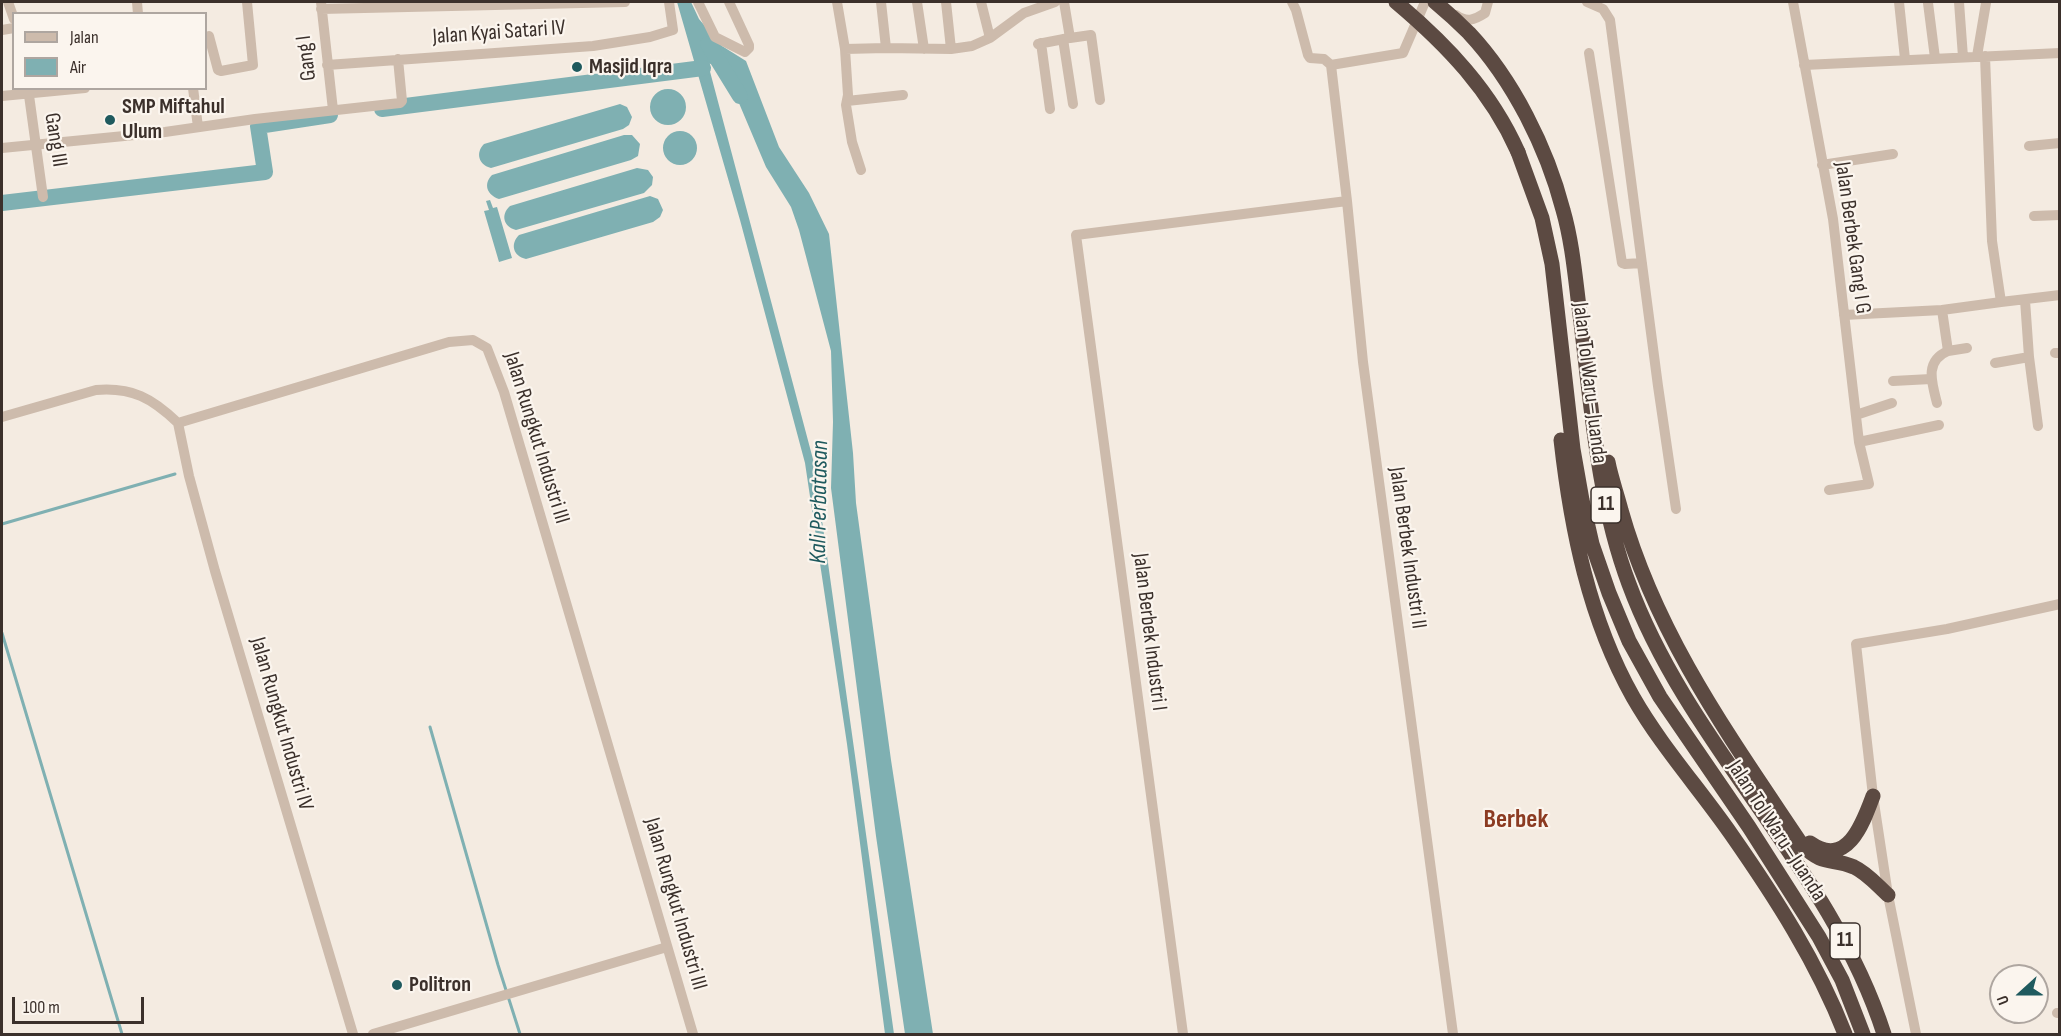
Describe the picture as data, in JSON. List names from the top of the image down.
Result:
{
  "streets": {
    "highway": ["Jalan Tol Waru–Juanda", "11"],
    "street": [
      "Jalan Kyai Satari IV",
      "Gang I",
      "Gang III",
      "Jalan Berbek Gang I G",
      "Jalan Rungkut Industri III",
      "Jalan Berbek Industri II",
      "Jalan Berbek Industri I",
      "Jalan Rungkut Industri IV"
    ]
  },
  "crossings": [
    ["Jalan Kyai Satari IV", "Gang I"],
    ["Jalan Rungkut Industri III", "Jalan Rungkut Industri IV"],
    ["Jalan Berbek Industri II", "Jalan Berbek Industri I"]
  ],
  "districts": ["Berbek"],
  "water": ["Kali Perbatasan"],
  "places": ["Masjid Iqra", "SMP Miftahul Ulum", "Politron"],
  "legend": ["Jalan", "Air"],
  "scale_bar": "100 m",
  "north": "left"
}
